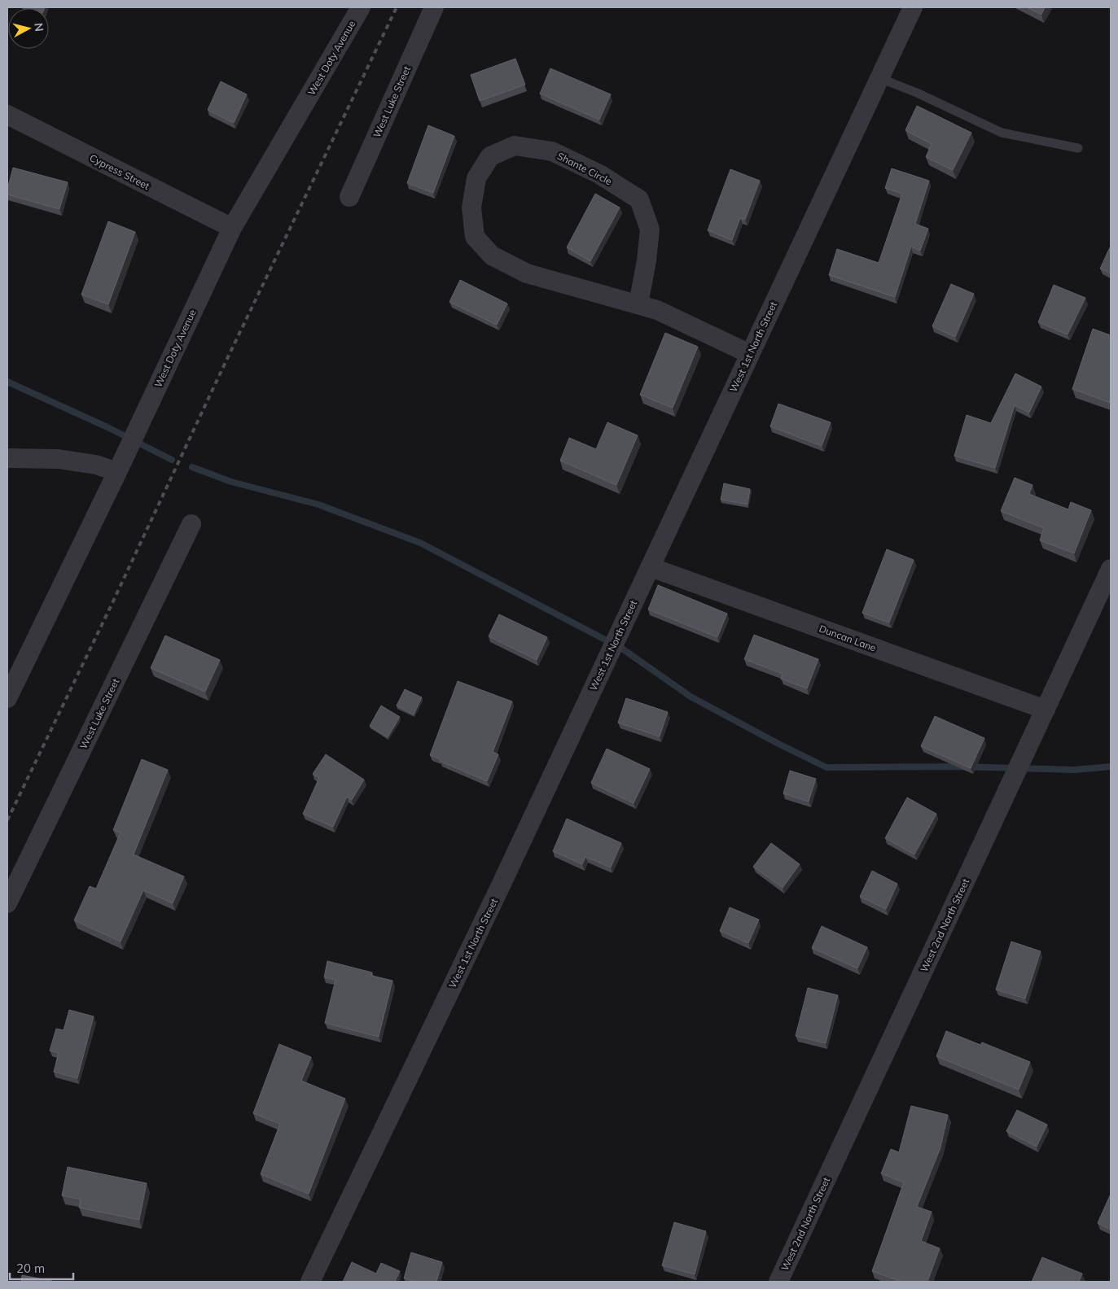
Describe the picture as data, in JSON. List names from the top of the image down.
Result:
{
  "streets": {
    "street": [
      "West Doty Avenue",
      "West Luke Street",
      "Shante Circle",
      "Cypress Street",
      "West 1st North Street",
      "Duncan Lane",
      "West 2nd North Street"
    ]
  },
  "crossings": [
    ["West Doty Avenue", "Cypress Street"],
    ["Shante Circle", "West 1st North Street"],
    ["West 1st North Street", "Duncan Lane"],
    ["Duncan Lane", "West 2nd North Street"]
  ],
  "scale_bar": "20 m",
  "north": "right"
}
